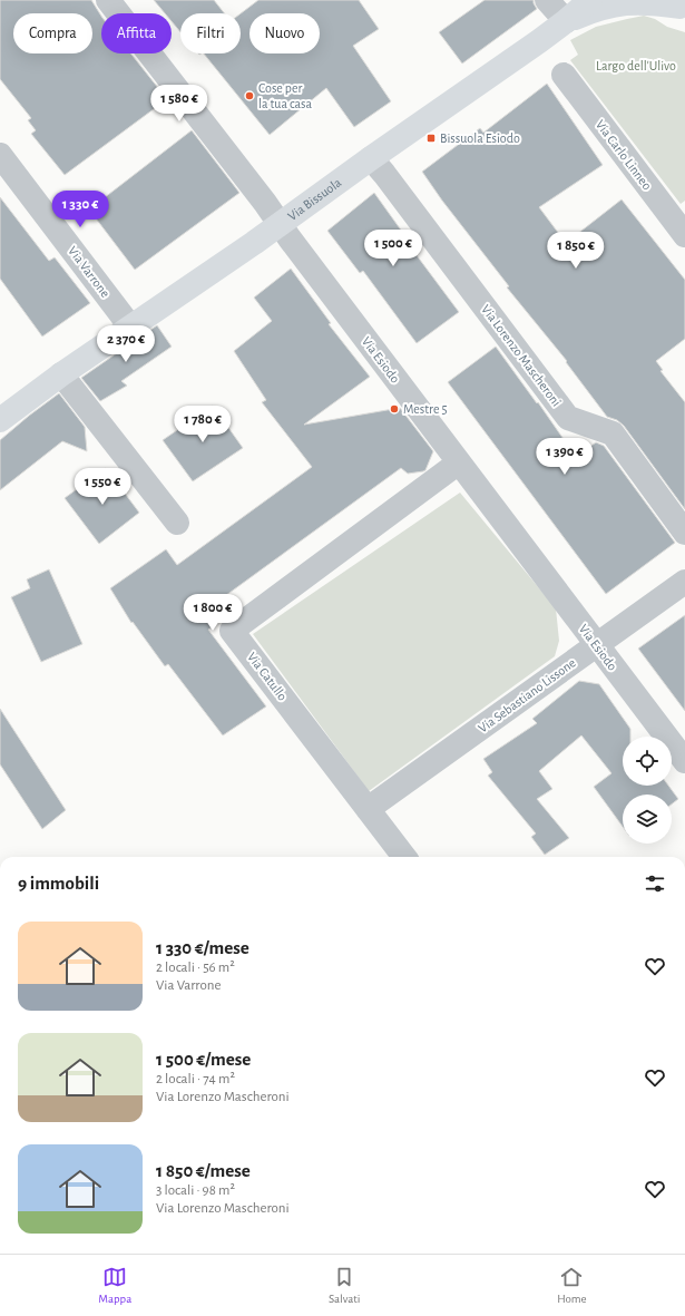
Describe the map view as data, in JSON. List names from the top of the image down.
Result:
{
  "streets": {
    "street": [
      "Via Carlo Linneo",
      "Via Bissuola",
      "Via Varrone",
      "Via Lorenzo Mascheroni",
      "Via Esiodo",
      "Via Catullo",
      "Via Sebastiano Lissone"
    ]
  },
  "crossings": [
    ["Via Bissuola", "Via Varrone"],
    ["Via Bissuola", "Via Lorenzo Mascheroni"],
    ["Via Bissuola", "Via Esiodo"],
    ["Via Esiodo", "Via Catullo"],
    ["Via Esiodo", "Via Sebastiano Lissone"],
    ["Via Catullo", "Via Sebastiano Lissone"]
  ],
  "parks": ["Largo dell'Ulivo"],
  "places": {
    "other": ["Cose per la tua casa", "Mestre 5"],
    "transit": ["Bissuola Esiodo"]
  },
  "page": {
    "chip": [
      "Compra",
      "Affitta",
      "Filtri",
      "Nuovo"
    ],
    "price": [
      "1 580 €",
      "1 330 €",
      "1 500 €",
      "1 850 €",
      "2 370 €",
      "1 780 €",
      "1 390 €",
      "1 550 €",
      "1 800 €"
    ],
    "heading": "9 immobili",
    "list": [
      {
        "name": "1 330 €/mese",
        "note": "2 locali · 56 m² · Via Varrone"
      },
      {
        "name": "1 500 €/mese",
        "note": "2 locali · 74 m² · Via Lorenzo Mascheroni"
      },
      {
        "name": "1 850 €/mese",
        "note": "3 locali · 98 m² · Via Lorenzo Mascheroni"
      }
    ],
    "tabs": ["Mappa", "Salvati", "Home"]
  }
}
